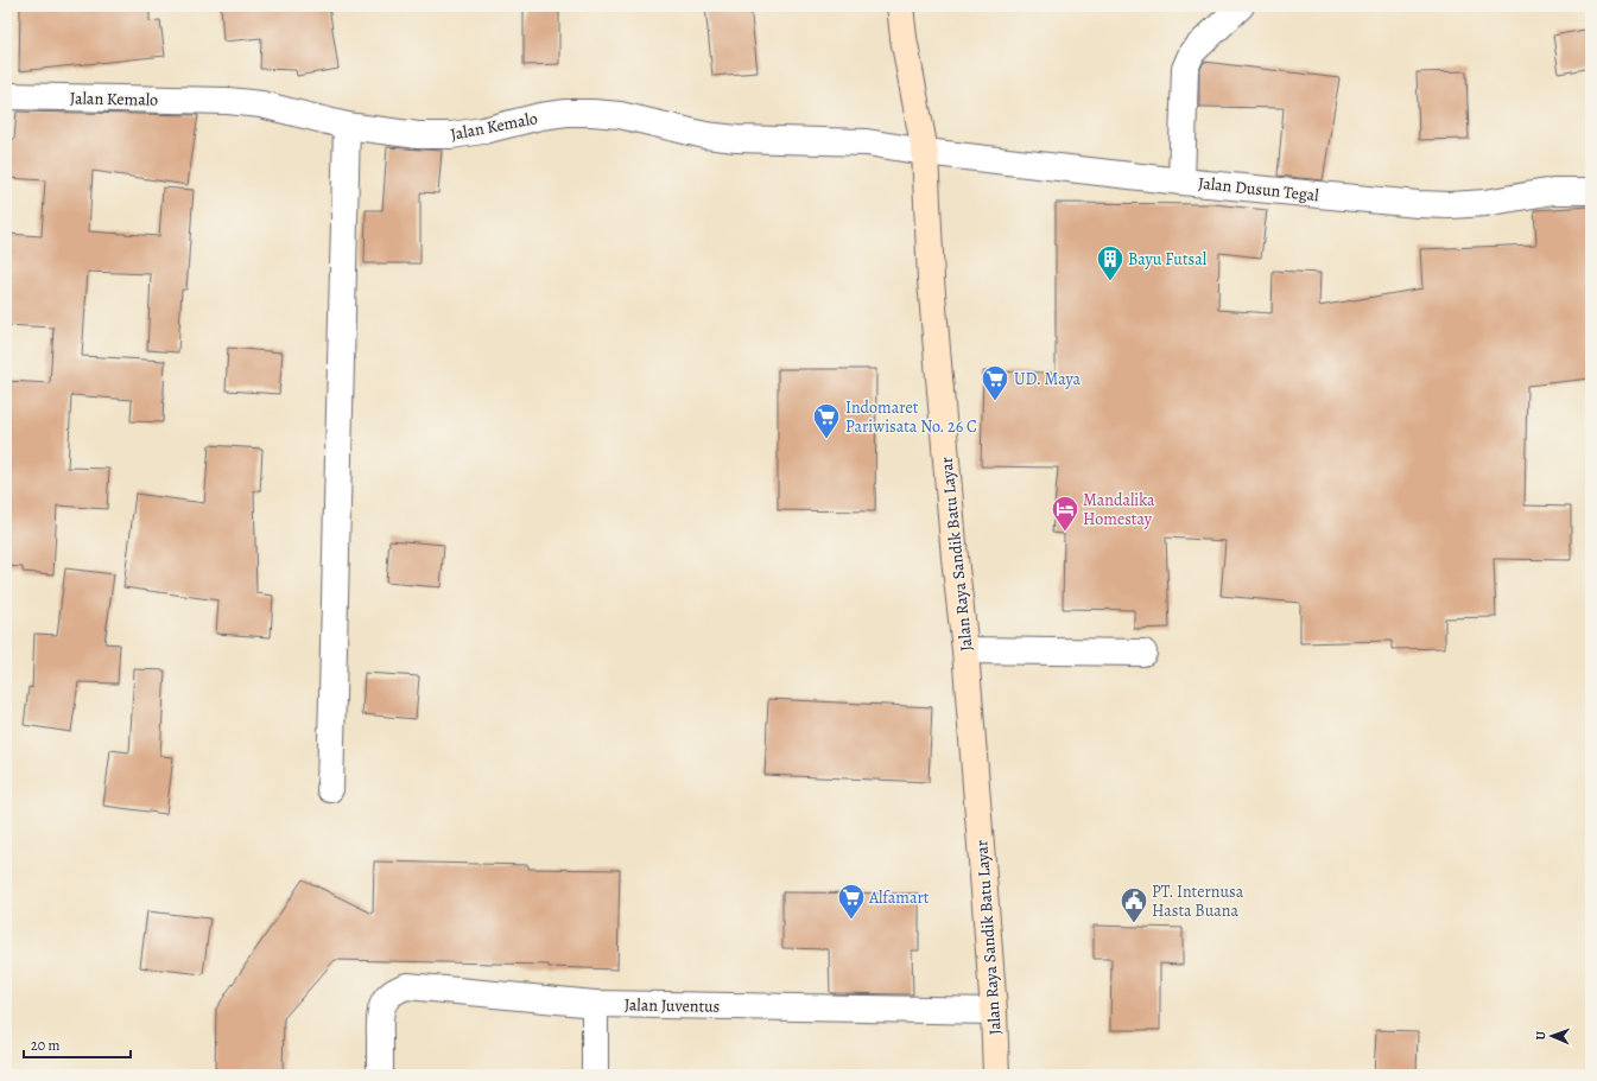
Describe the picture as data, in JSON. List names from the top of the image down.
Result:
{
  "streets": {
    "main road": ["Jalan Raya Sandik Batu Layar"],
    "street": ["Jalan Kemalo", "Jalan Dusun Tegal", "Jalan Juventus"]
  },
  "crossings": [
    ["Jalan Kemalo", "Jalan Dusun Tegal"],
    ["Jalan Kemalo", "Jalan Raya Sandik Batu Layar"],
    ["Jalan Dusun Tegal", "Jalan Raya Sandik Batu Layar"],
    ["Jalan Raya Sandik Batu Layar", "Jalan Juventus"]
  ],
  "places": {
    "building": ["Bayu Futsal"],
    "supermarket": ["UD. Maya", "Indomaret Pariwisata No. 26 C", "Alfamart"],
    "hotel": ["Mandalika Homestay"],
    "public building": ["PT. Internusa Hasta Buana"]
  },
  "scale_bar": "20 m",
  "north": "left"
}
